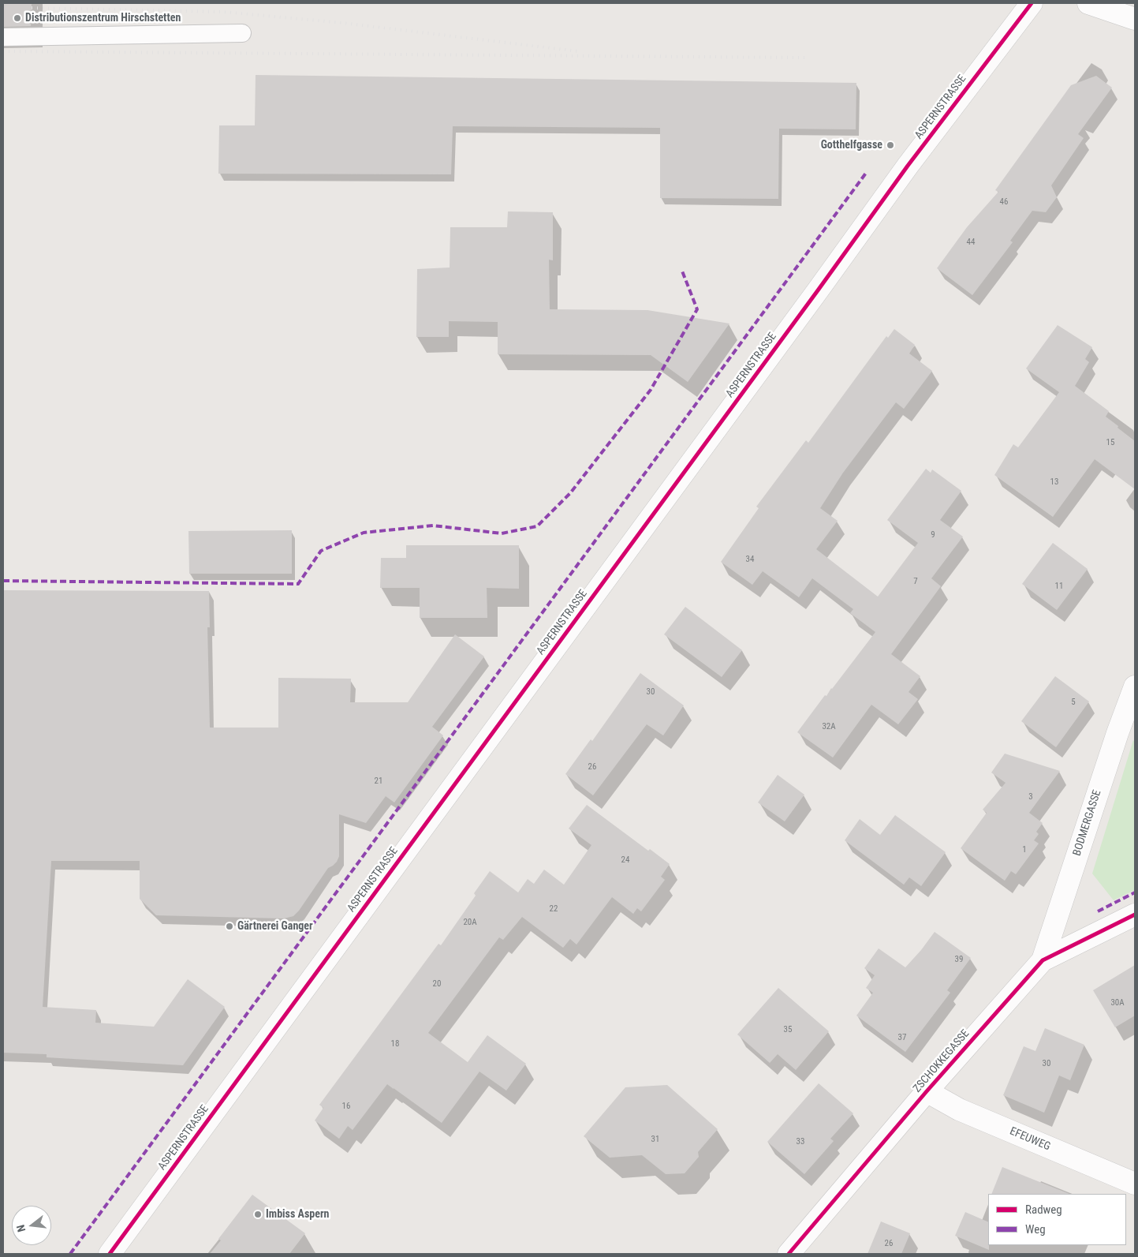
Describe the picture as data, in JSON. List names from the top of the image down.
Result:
{
  "streets": {
    "main road": [
      "ASPERNSTRASSE",
      "BODMERGASSE",
      "ZSCHOKKEGASSE",
      "EFEUWEG"
    ]
  },
  "crossings": [
    ["BODMERGASSE", "ZSCHOKKEGASSE"],
    ["ZSCHOKKEGASSE", "EFEUWEG"]
  ],
  "places": [
    "Distributionszentrum Hirschstetten",
    "Gotthelfgasse",
    "Gärtnerei Ganger",
    "Imbiss Aspern"
  ],
  "house_numbers": [
    "46",
    "44",
    "15",
    "13",
    "9",
    "34",
    "7",
    "11",
    "30",
    "5",
    "32A",
    "26",
    "21",
    "3",
    "1",
    "24",
    "22",
    "20A",
    "39",
    "20",
    "30A",
    "35",
    "37",
    "18",
    "30",
    "16",
    "31",
    "33",
    "26"
  ],
  "legend": ["Radweg", "Weg"],
  "north": "left"
}
